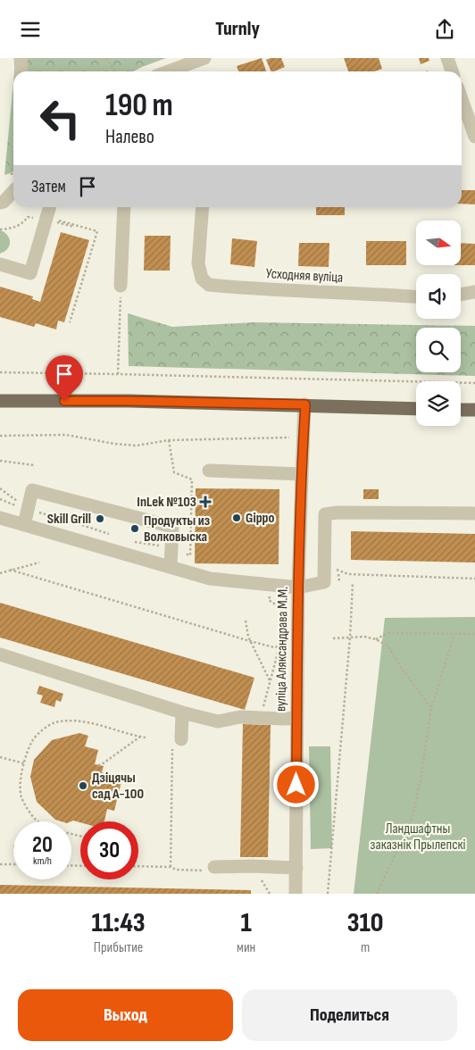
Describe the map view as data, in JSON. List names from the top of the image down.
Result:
{
  "streets": {
    "street": ["Усходняя вуліца", "вуліца Аляксандрава М.М."]
  },
  "parks": ["Ландшафтны заказнік Прылепскі"],
  "places": {
    "health": ["InLek №103"],
    "other": [
      "Gippo",
      "Skill Grill",
      "Продукты из Волковыска",
      "Дзіцячы сад А-100"
    ]
  },
  "north": "right",
  "page": {
    "header": "Turnly",
    "turn": ["190 m", "Налево"],
    "then": "Затем",
    "speed": "20 km/h",
    "limit": "30",
    "eta": [
      "11:43",
      "Прибытие",
      "1",
      "мин",
      "310",
      "m"
    ],
    "buttons": ["Выход", "Поделиться"]
  }
}
